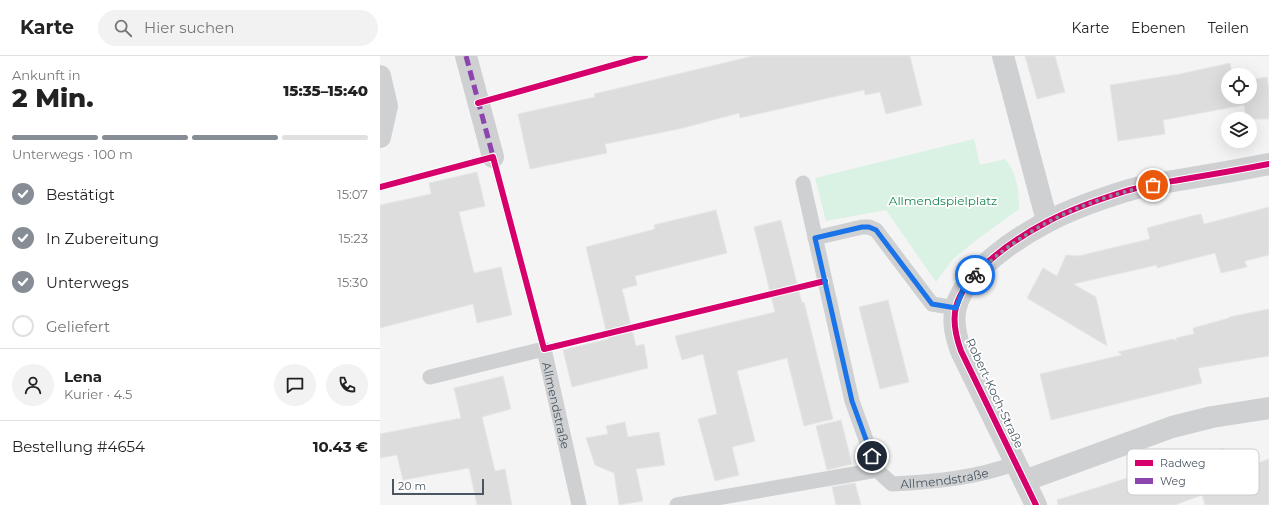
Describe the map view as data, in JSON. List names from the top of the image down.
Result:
{
  "streets": {
    "street": ["Robert-Koch-Straße"],
    "lane": ["Allmendstraße"]
  },
  "crossings": [
    ["Robert-Koch-Straße", "Allmendstraße"]
  ],
  "parks": ["Allmendspielplatz"],
  "legend": ["Radweg", "Weg"],
  "scale_bar": "20 m",
  "page": {
    "header": "Karte",
    "search": "Hier suchen",
    "nav": ["Karte", "Ebenen", "Teilen"],
    "heading": ["2 Min.", "Ankunft in", "15:35–15:40"],
    "panel": [
      "Lena",
      "Kurier · 4.5",
      "Bestellung #4654",
      "10.43 €"
    ],
    "bar": "Unterwegs · 100 m",
    "list": [
      ["Bestätigt", "15:07"],
      ["In Zubereitung", "15:23"],
      ["Unterwegs", "15:30"],
      "Geliefert"
    ],
    "scale": "20 m"
  }
}
